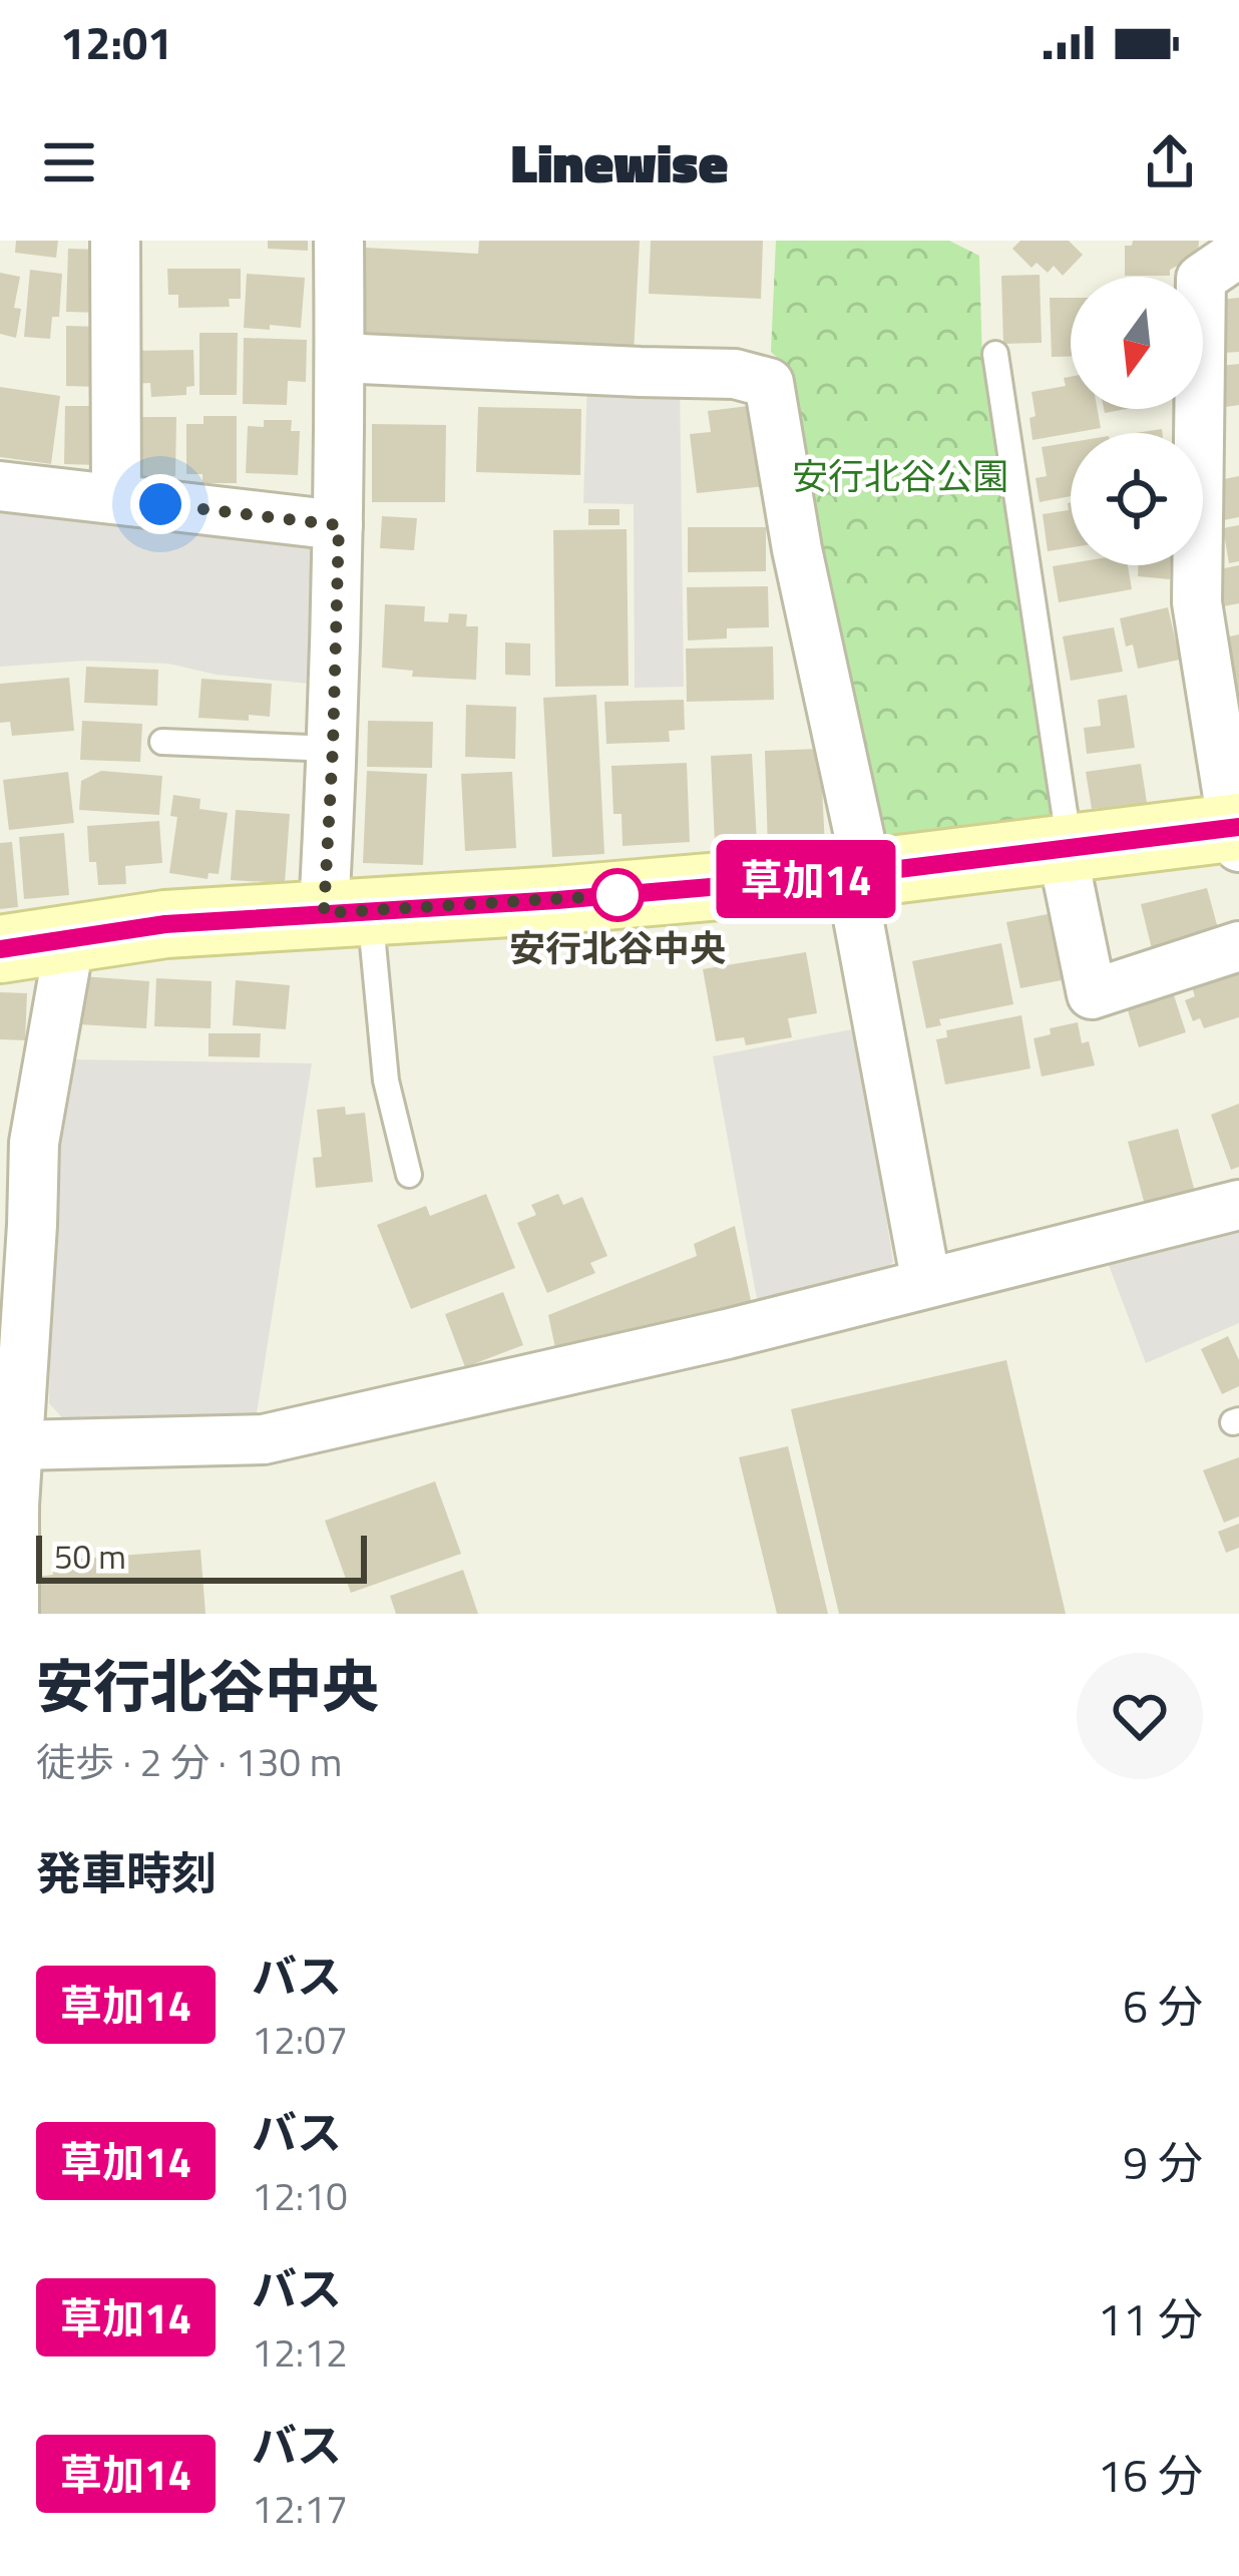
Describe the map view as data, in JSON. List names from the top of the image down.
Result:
{
  "parks": ["安行北谷公園"],
  "places": ["安行北谷中央"],
  "lines": ["bus line 草加14"],
  "scale_bar": "50 m",
  "north": "bottom",
  "page": {
    "status": "12:01",
    "header": "Linewise",
    "on_map": "草加14",
    "scale": "50 m",
    "heading": [
      ["安行北谷中央", "徒歩 · 2 分 · 130 m"],
      "発車時刻"
    ],
    "list": [
      {
        "mark": "草加14",
        "name": "バス",
        "note": "12:07",
        "value": "6 分"
      },
      {
        "mark": "草加14",
        "name": "バス",
        "note": "12:10",
        "value": "9 分"
      },
      {
        "mark": "草加14",
        "name": "バス",
        "note": "12:12",
        "value": "11 分"
      },
      {
        "mark": "草加14",
        "name": "バス",
        "note": "12:17",
        "value": "16 分"
      }
    ]
  }
}
